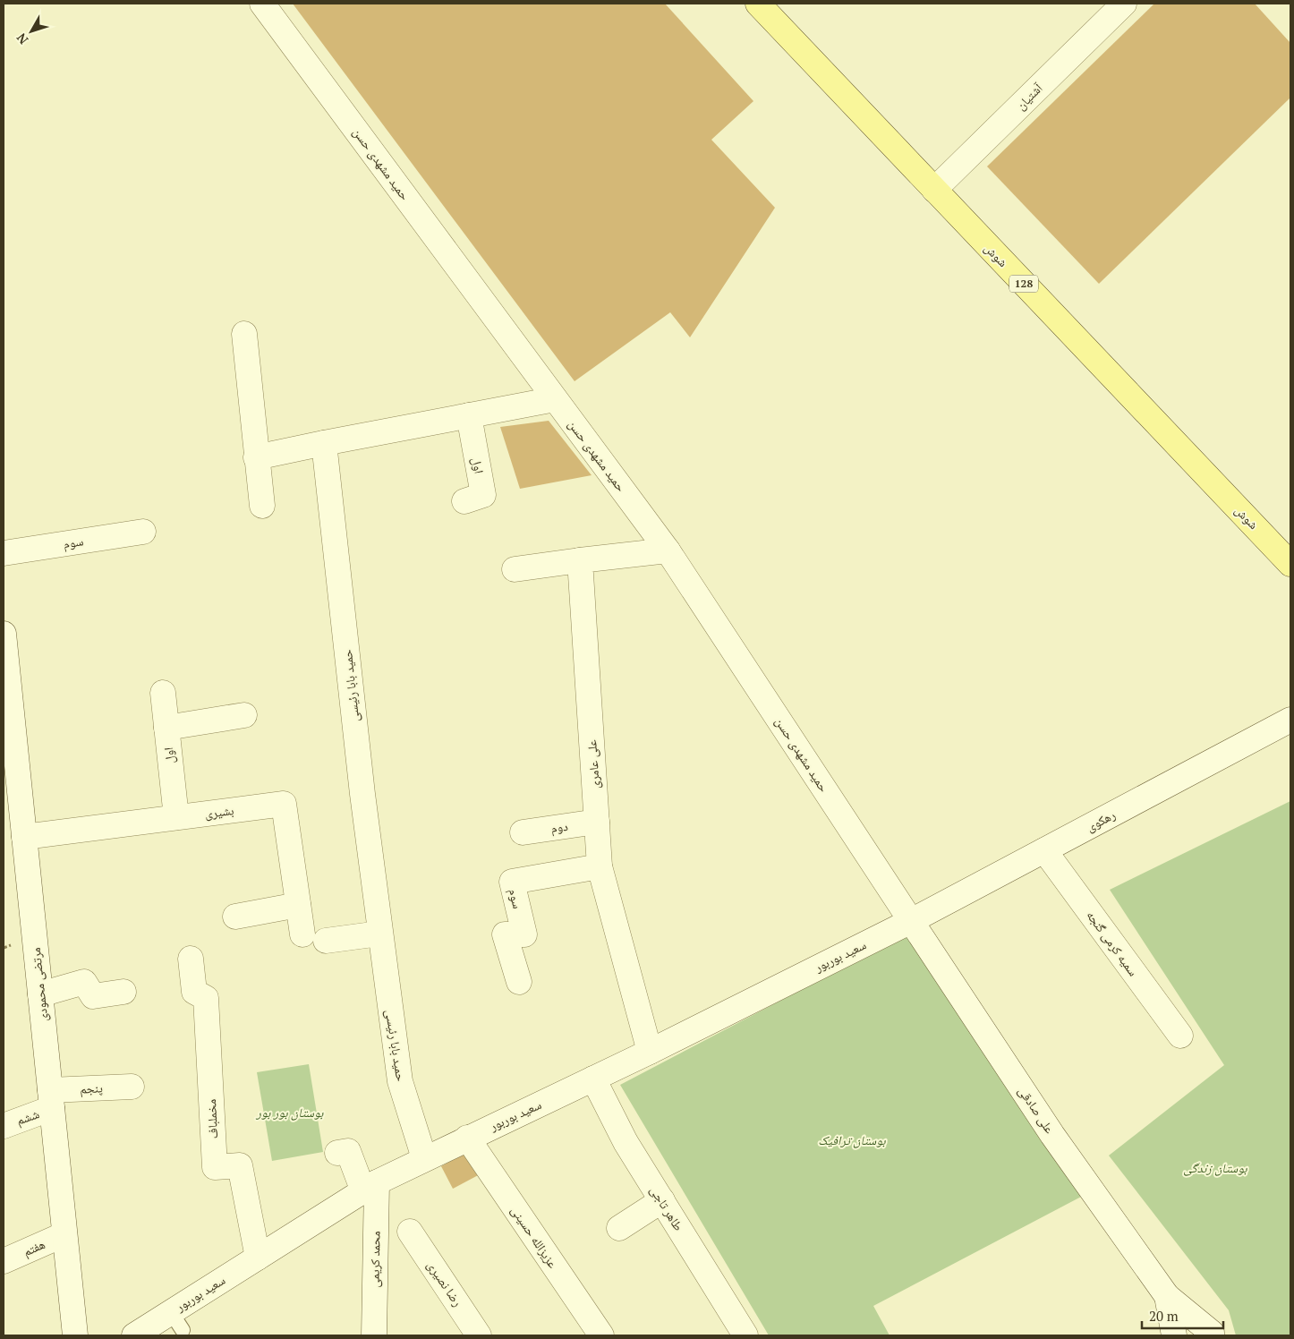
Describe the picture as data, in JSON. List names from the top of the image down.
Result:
{
  "streets": {
    "main road": ["شوش", "128"],
    "street": [
      "آشتیان",
      "حمید مشهدی حسن",
      "اول",
      "سوم",
      "حمید بابا رئیسی",
      "علی عامری",
      "بشیری",
      "رهکوی",
      "دوم",
      "سمیه کرمی گنجه",
      "سعید بوربور",
      "مرتضی محمودی",
      "پنجم",
      "علی صادقی",
      "ششم",
      "مخملباف",
      "طاهر تاجی",
      "عزیزالله حسینی",
      "هفتم",
      "محمد کریمی",
      "رضا نصیری"
    ]
  },
  "crossings": [
    ["آشتیان", "شوش"],
    ["حمید مشهدی حسن", "رهکوی"],
    ["حمید مشهدی حسن", "سعید بوربور"],
    ["حمید مشهدی حسن", "علی صادقی"],
    ["اول", "بشیری"],
    ["سوم", "علی عامری"],
    ["حمید بابا رئیسی", "سعید بوربور"],
    ["علی عامری", "دوم"],
    ["علی عامری", "سعید بوربور"],
    ["بشیری", "مرتضی محمودی"],
    ["رهکوی", "سمیه کرمی گنجه"],
    ["رهکوی", "سعید بوربور"],
    ["رهکوی", "علی صادقی"],
    ["سعید بوربور", "علی صادقی"],
    ["سعید بوربور", "مخملباف"],
    ["سعید بوربور", "طاهر تاجی"],
    ["سعید بوربور", "عزیزالله حسینی"],
    ["سعید بوربور", "محمد کریمی"],
    ["مرتضی محمودی", "پنجم"],
    ["مرتضی محمودی", "ششم"],
    ["مرتضی محمودی", "هفتم"],
    ["پنجم", "ششم"]
  ],
  "parks": ["بوستان بور بور", "بوستان ترافیک", "بوستان زندگی"],
  "scale_bar": "20 m",
  "north": "bottom left"
}
